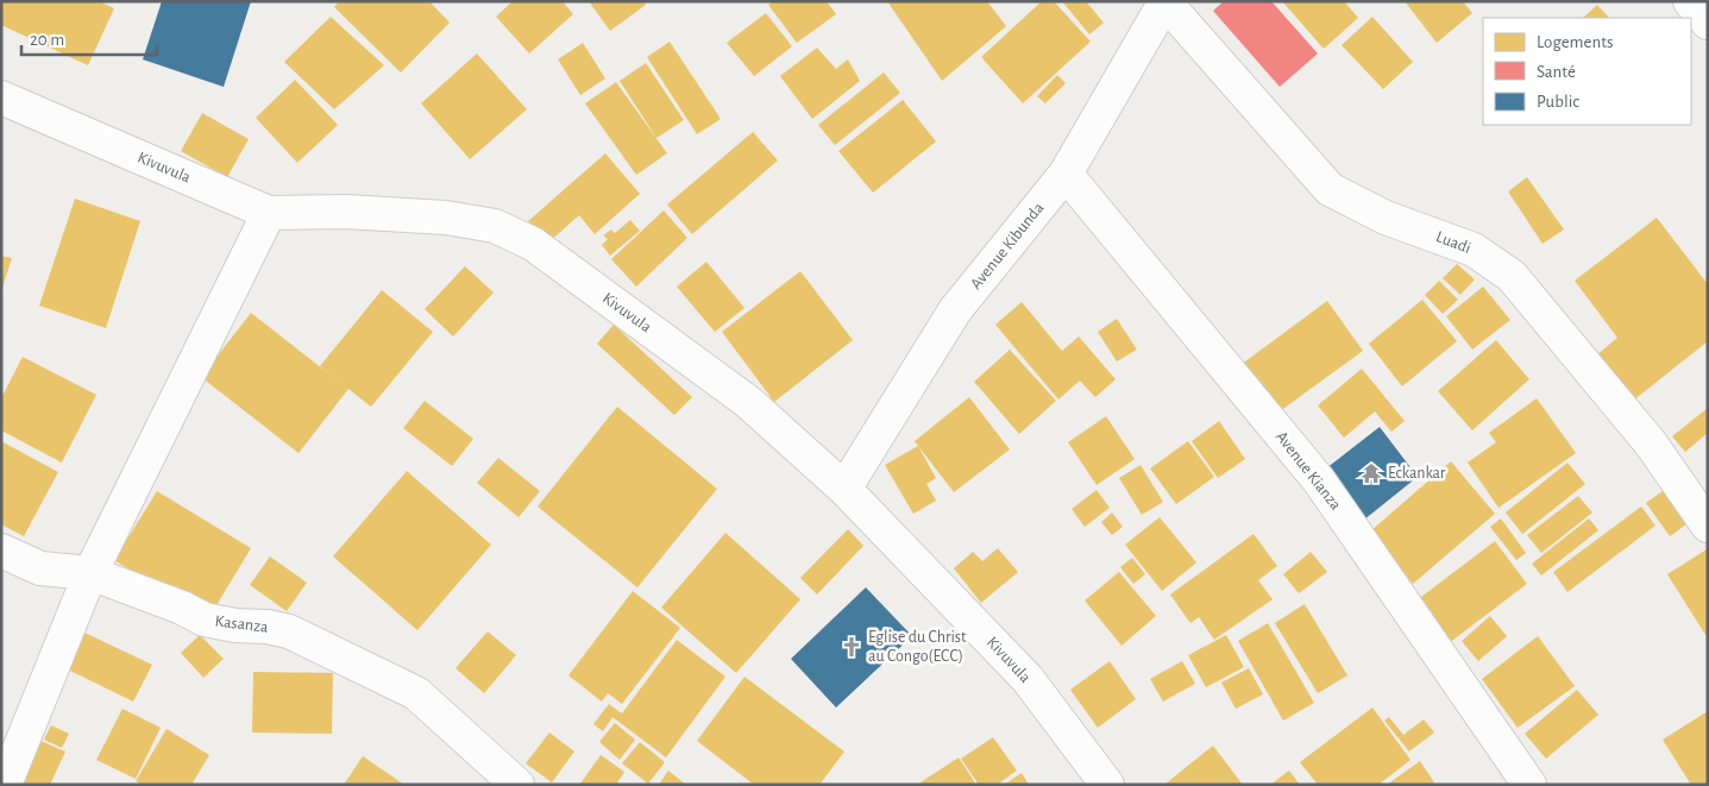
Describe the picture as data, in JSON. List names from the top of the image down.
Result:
{
  "streets": {
    "street": [
      "Kivuvula",
      "Luadi",
      "Avenue Kibunda",
      "Avenue Kianza",
      "Kasanza"
    ]
  },
  "crossings": [
    ["Kivuvula", "Avenue Kibunda"],
    ["Luadi", "Avenue Kibunda"],
    ["Avenue Kibunda", "Avenue Kianza"]
  ],
  "places": {
    "temple": ["Eckankar"],
    "church": ["Eglise du Christ au Congo(ECC)"]
  },
  "legend": ["Logements", "Santé", "Public"],
  "scale_bar": "20 m"
}
